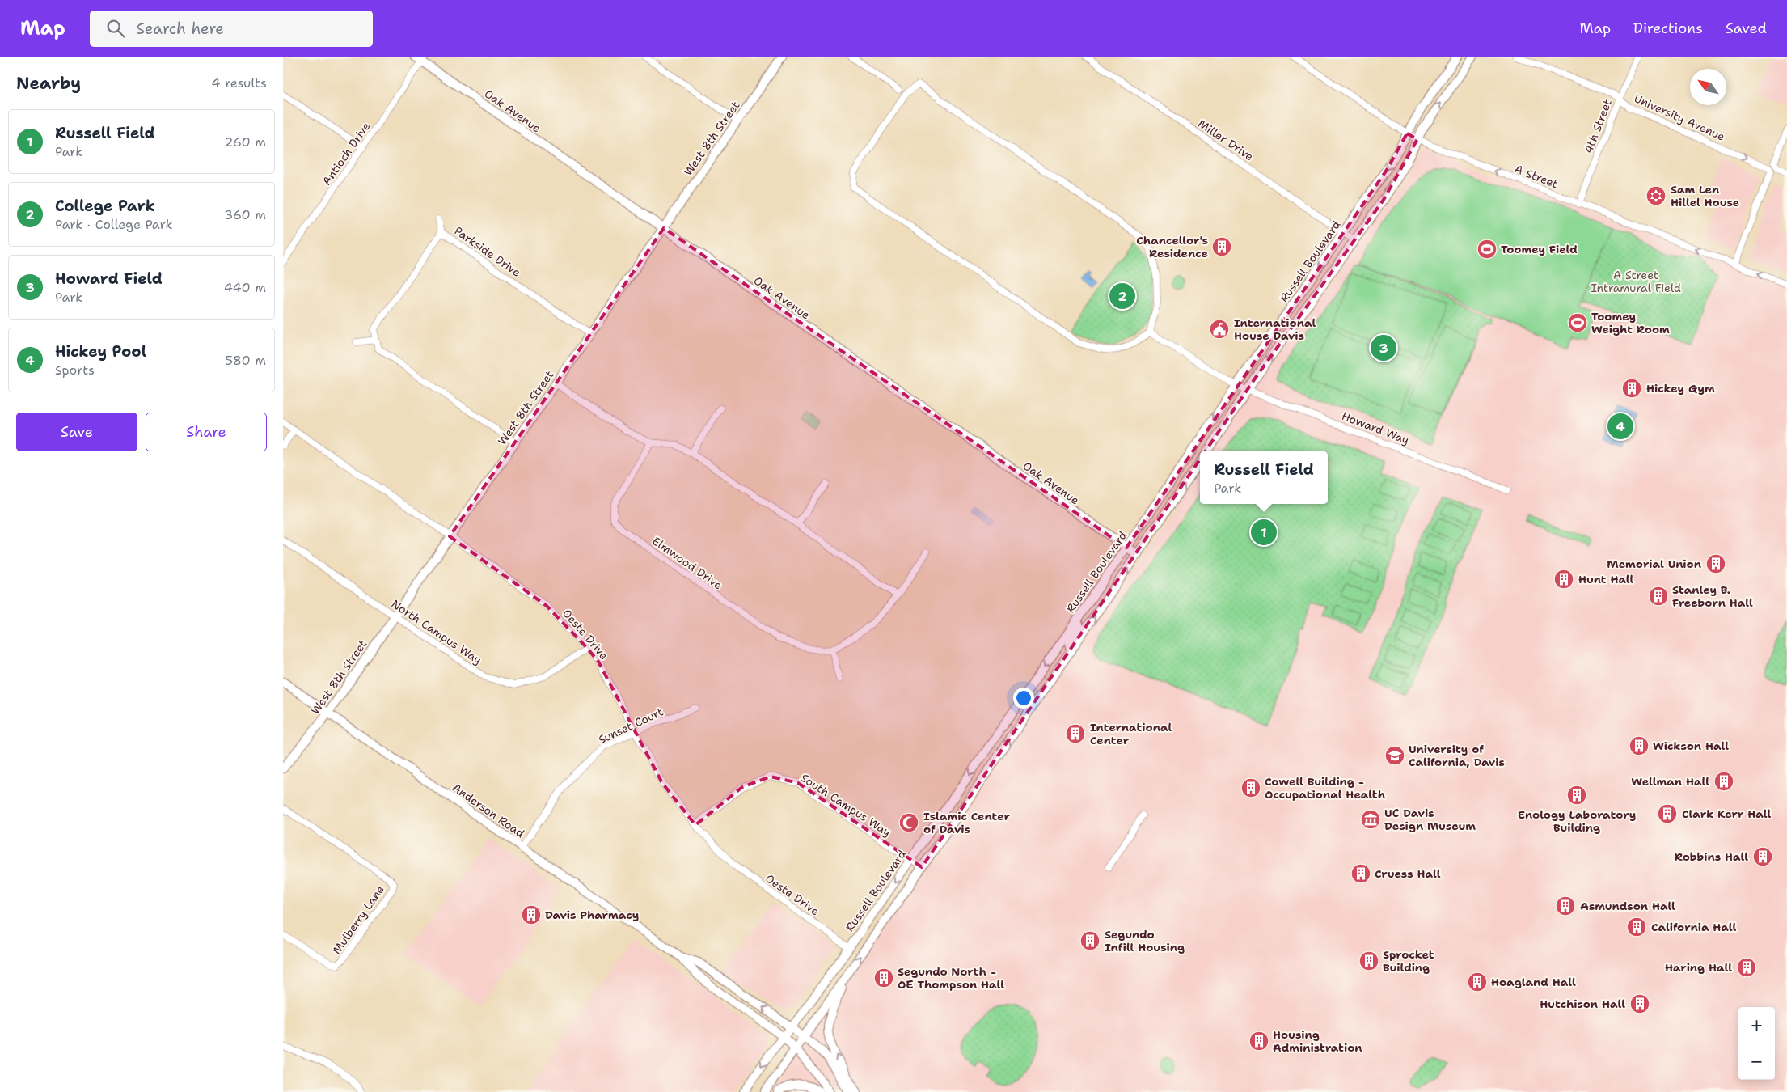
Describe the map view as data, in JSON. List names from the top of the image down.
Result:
{
  "streets": {
    "main road": [
      "Oak Avenue",
      "West 8th Street",
      "Russell Boulevard",
      "Anderson Road"
    ],
    "street": [
      "University Avenue",
      "4th Street",
      "Miller Drive",
      "Antioch Drive",
      "A Street",
      "Parkside Drive",
      "Howard Way",
      "Elmwood Drive",
      "North Campus Way",
      "Oeste Drive",
      "Sunset Court",
      "South Campus Way",
      "Mulberry Lane"
    ]
  },
  "crossings": [
    ["Oak Avenue", "West 8th Street"],
    ["Oak Avenue", "Antioch Drive"],
    ["Oak Avenue", "Russell Boulevard"],
    ["University Avenue", "4th Street"],
    ["4th Street", "A Street"],
    ["West 8th Street", "Parkside Drive"],
    ["West 8th Street", "North Campus Way"],
    ["West 8th Street", "Oeste Drive"],
    ["West 8th Street", "Anderson Road"],
    ["Miller Drive", "Russell Boulevard"],
    ["A Street", "Russell Boulevard"],
    ["Russell Boulevard", "Howard Way"],
    ["Russell Boulevard", "Oeste Drive"],
    ["Russell Boulevard", "South Campus Way"],
    ["Russell Boulevard", "Anderson Road"],
    ["North Campus Way", "Oeste Drive"],
    ["Oeste Drive", "Sunset Court"],
    ["Oeste Drive", "South Campus Way"],
    ["Sunset Court", "Anderson Road"]
  ],
  "one_way": ["University Avenue", "A Street"],
  "parks": ["A Street Intramural Field"],
  "places": {
    "synagogue": ["Sam Len Hillel House"],
    "building": [
      "Chancellor's Residence",
      "Hickey Gym",
      "Memorial Union",
      "Hunt Hall",
      "Stanley B. Freeborn Hall",
      "International Center",
      "Wickson Hall",
      "Wellman Hall",
      "Cowell Building - Occupational Health",
      "Enology Laboratory Building",
      "Clark Kerr Hall",
      "Robbins Hall",
      "Cruess Hall",
      "Asmundson Hall",
      "Davis Pharmacy",
      "California Hall",
      "Segundo Infill Housing",
      "Sprocket Building",
      "Haring Hall",
      "Segundo North - OE Thompson Hall",
      "Hoagland Hall",
      "Hutchison Hall",
      "Housing Administration"
    ],
    "sports": ["Toomey Field", "Toomey Weight Room"],
    "public building": ["International House Davis"],
    "school or university": ["University of California, Davis"],
    "museum": ["UC Davis Design Museum"],
    "mosque": ["Islamic Center of Davis"]
  },
  "north": "top left",
  "page": {
    "header": "Map",
    "search": "Search here",
    "nav": ["Map", "Directions", "Saved"],
    "heading": ["Nearby", "4 results"],
    "list": [
      {
        "mark": "1",
        "name": "Russell Field",
        "note": "Park",
        "value": "260 m"
      },
      {
        "mark": "2",
        "name": "College Park",
        "note": "Park · College Park",
        "value": "360 m"
      },
      {
        "mark": "3",
        "name": "Howard Field",
        "note": "Park",
        "value": "440 m"
      },
      {
        "mark": "4",
        "name": "Hickey Pool",
        "note": "Sports",
        "value": "580 m"
      }
    ],
    "pins": [
      "2",
      "3",
      "4",
      "1"
    ],
    "buttons": ["Save", "Share"],
    "popup": ["Russell Field", "Park"],
    "map_buttons": ["+", "−"]
  }
}
